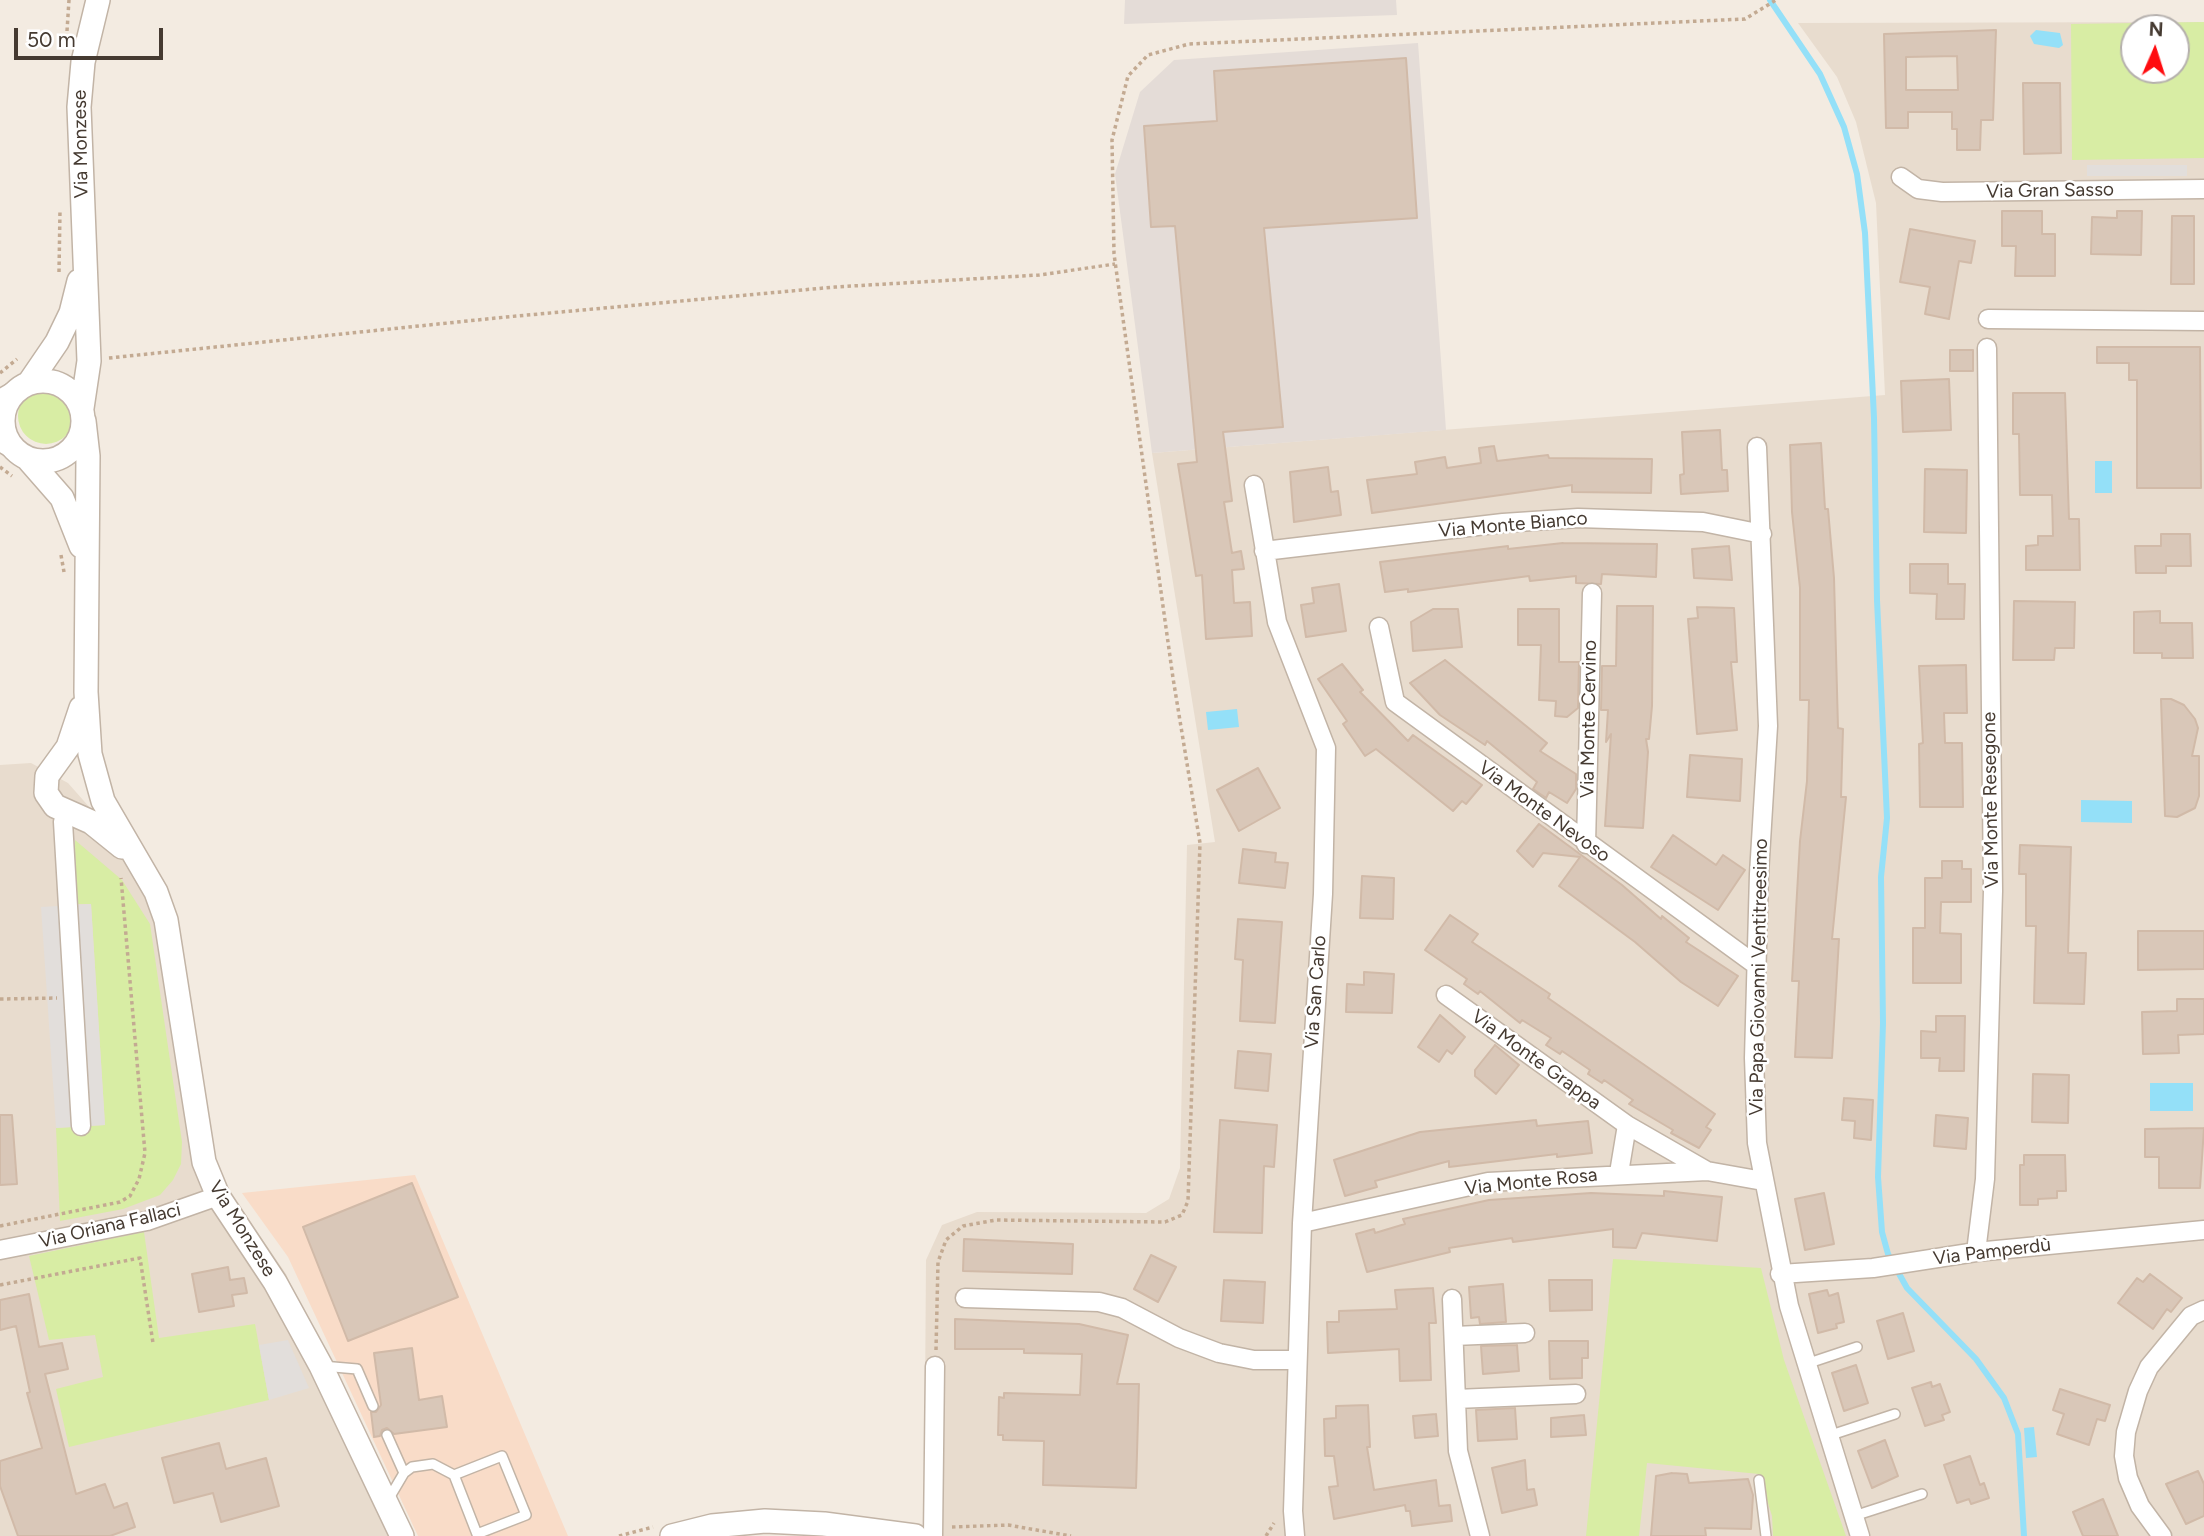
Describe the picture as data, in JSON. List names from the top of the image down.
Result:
{
  "streets": {
    "street": [
      "Via Monzese",
      "Via Gran Sasso",
      "Via Monte Bianco",
      "Via Monte Cervino",
      "Via Monte Resegone",
      "Via Monte Nevoso",
      "Via Papa Giovanni Ventitreesimo",
      "Via San Carlo",
      "Via Monte Grappa",
      "Via Monte Rosa",
      "Via Oriana Fallaci",
      "Via Pamperdù"
    ]
  },
  "crossings": [
    ["Via Monzese", "Via Oriana Fallaci"],
    ["Via Monte Bianco", "Via Papa Giovanni Ventitreesimo"],
    ["Via Monte Bianco", "Via San Carlo"],
    ["Via Monte Cervino", "Via Monte Nevoso"],
    ["Via Monte Resegone", "Via Pamperdù"],
    ["Via Monte Nevoso", "Via Papa Giovanni Ventitreesimo"],
    ["Via Papa Giovanni Ventitreesimo", "Via Monte Rosa"],
    ["Via Papa Giovanni Ventitreesimo", "Via Pamperdù"],
    ["Via San Carlo", "Via Monte Rosa"],
    ["Via Monte Grappa", "Via Monte Rosa"]
  ],
  "scale_bar": "50 m",
  "north": "top"
}
